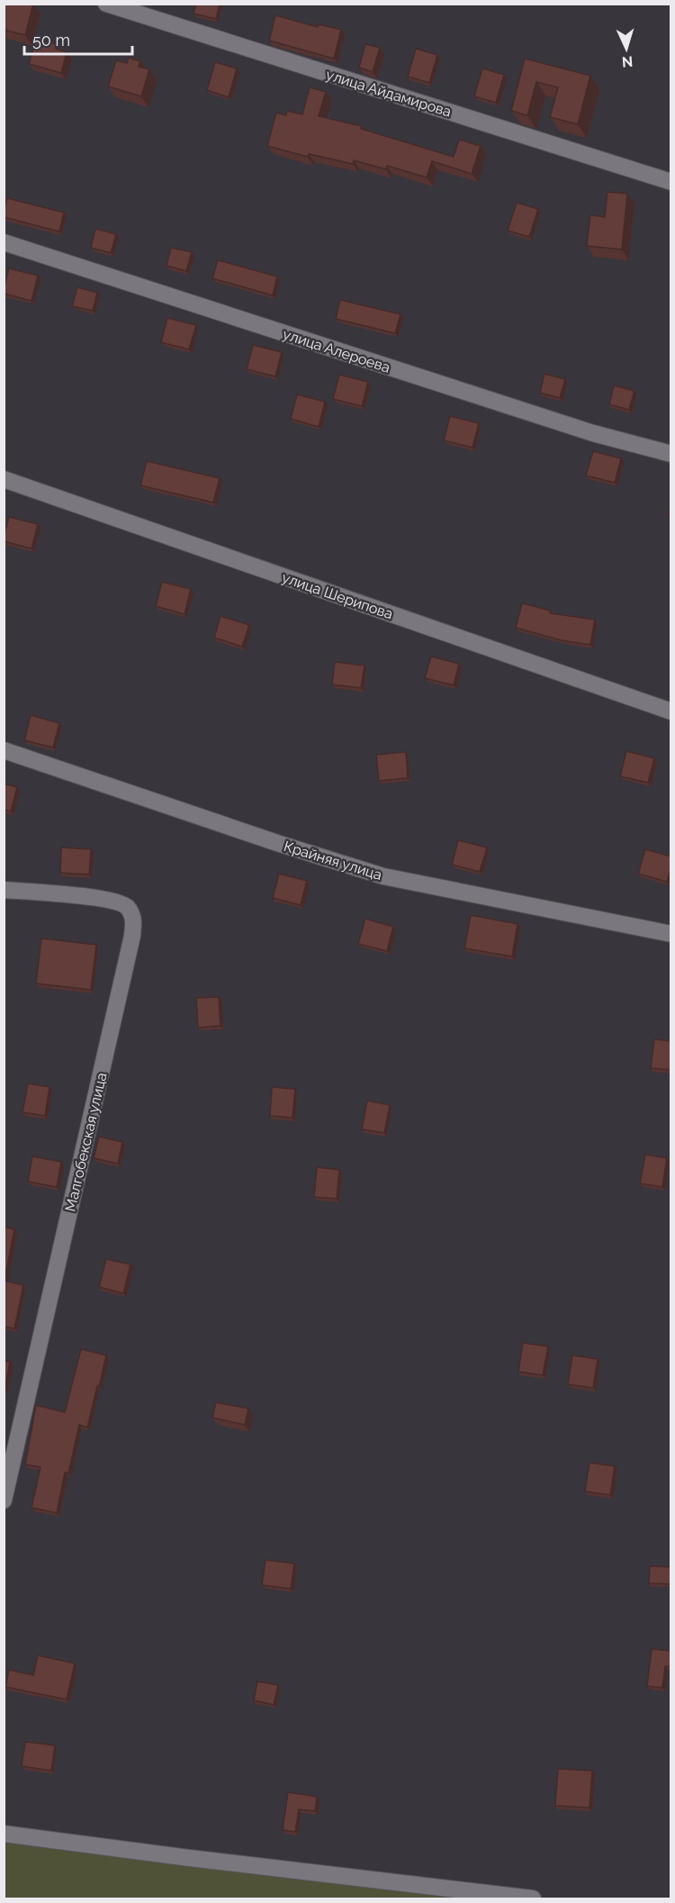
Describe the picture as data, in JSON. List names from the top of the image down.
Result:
{
  "streets": {
    "street": [
      "улица Айдамирова",
      "улица Алероева",
      "улица Шерипова",
      "Крайняя улица",
      "Малгобекская улица"
    ]
  },
  "scale_bar": "50 m",
  "north": "bottom"
}
